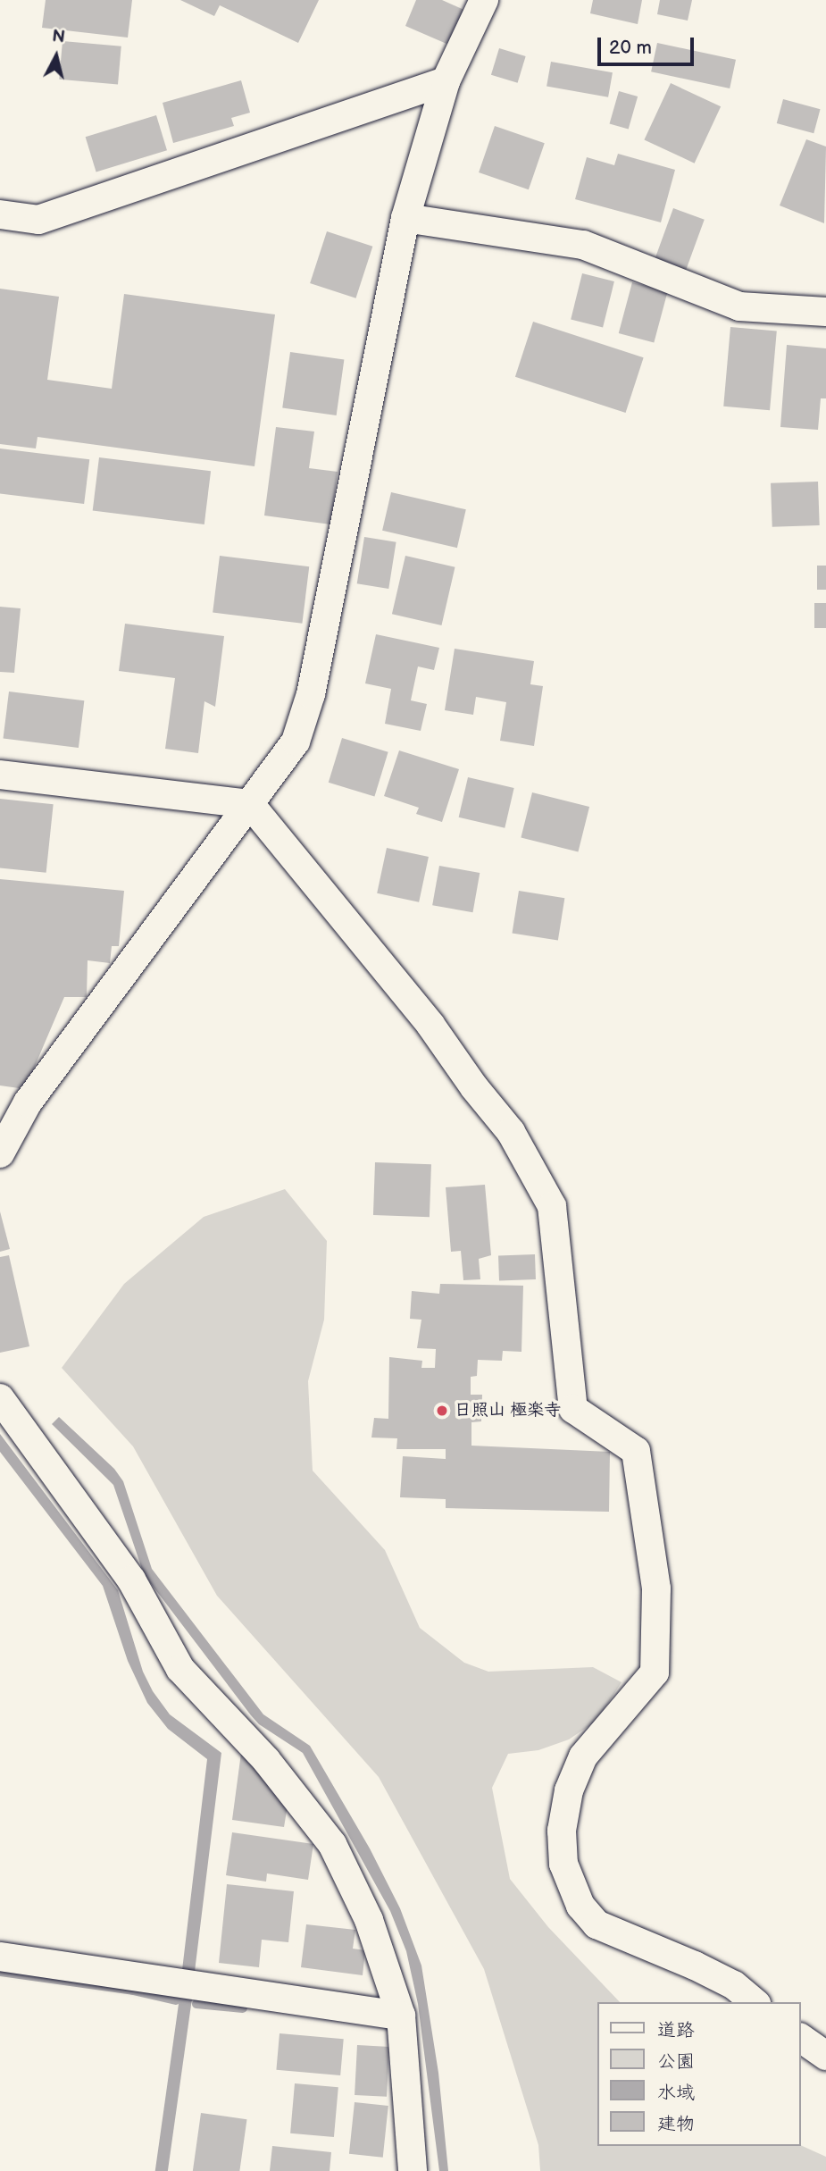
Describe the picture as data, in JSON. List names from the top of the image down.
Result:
{
  "places": ["日照山 極楽寺"],
  "legend": [
    "道路",
    "公園",
    "水域",
    "建物"
  ],
  "scale_bar": "20 m",
  "north": "top"
}
